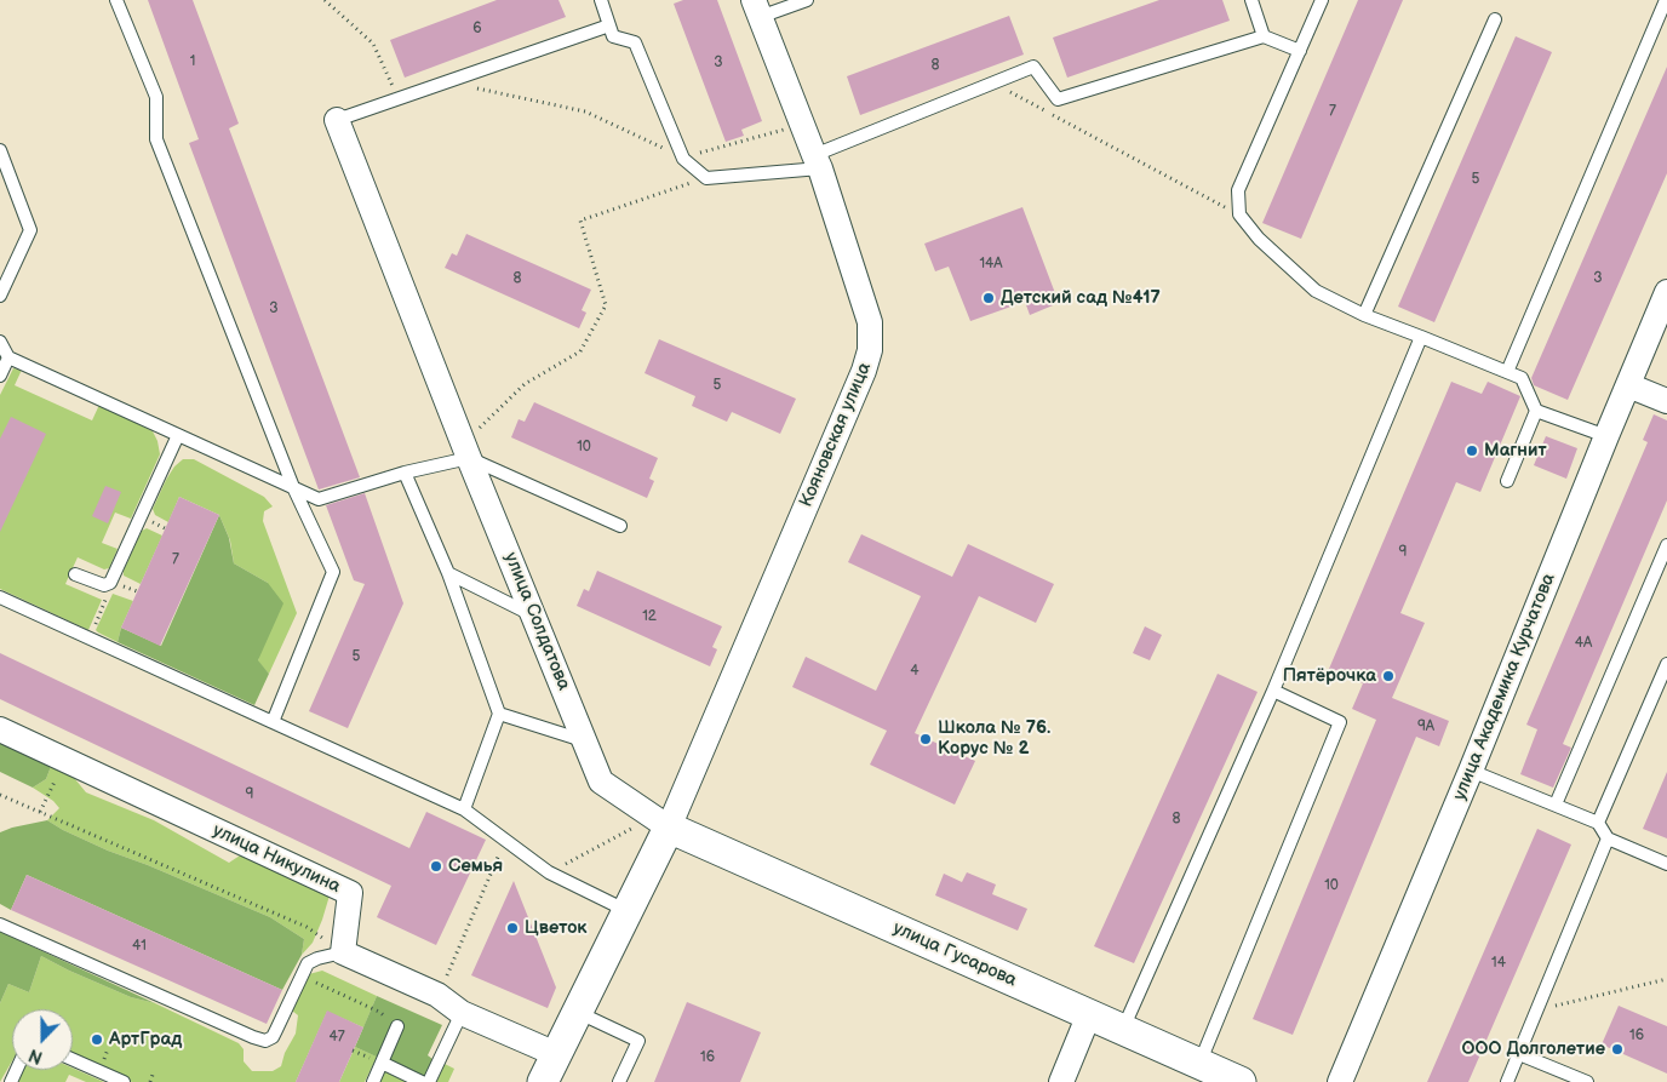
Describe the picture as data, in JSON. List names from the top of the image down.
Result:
{
  "streets": {
    "street": [
      "Кояновская улица",
      "улица Солдатова",
      "улица Академика Курчатова",
      "улица Никулина",
      "улица Гусарова"
    ]
  },
  "crossings": [
    ["Кояновская улица", "улица Солдатова"],
    ["Кояновская улица", "улица Гусарова"],
    ["улица Солдатова", "улица Гусарова"]
  ],
  "places": [
    "Детский сад №417",
    "Магнит",
    "Пятёрочка",
    "Школа № 76. Корус № 2",
    "Семья",
    "Цветок",
    "АртГрад",
    "ООО Долголетие"
  ],
  "house_numbers": [
    "6",
    "1",
    "3",
    "8",
    "7",
    "5",
    "14А",
    "8",
    "3",
    "3",
    "5",
    "10",
    "9",
    "7",
    "12",
    "4А",
    "5",
    "4",
    "9А",
    "9",
    "8",
    "10",
    "41",
    "14",
    "16",
    "47",
    "16"
  ],
  "north": "bottom"
}
